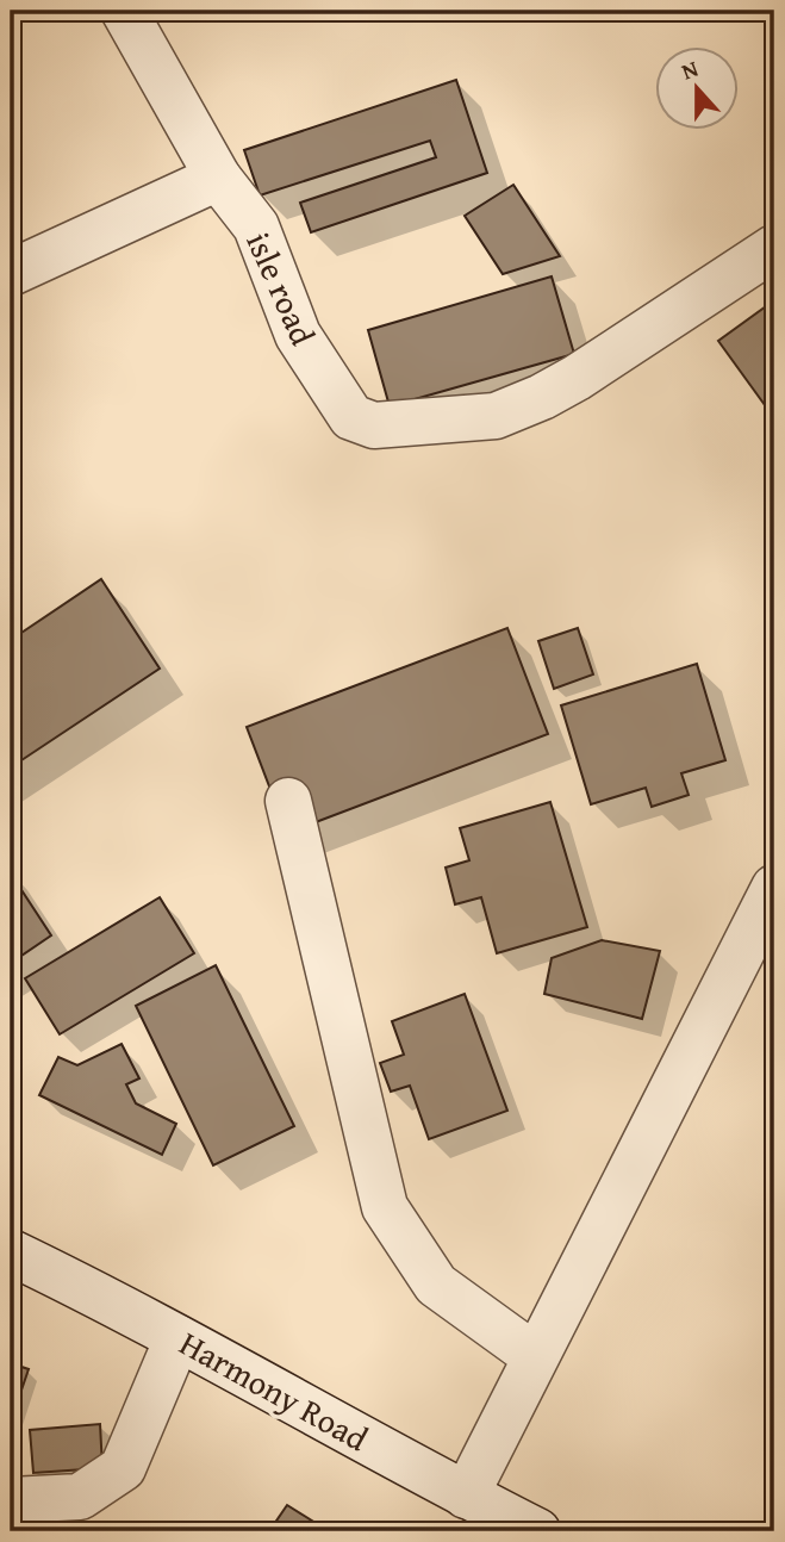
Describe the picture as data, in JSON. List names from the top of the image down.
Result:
{
  "streets": {
    "street": ["isle road", "Harmony Road"]
  },
  "north": "top"
}
